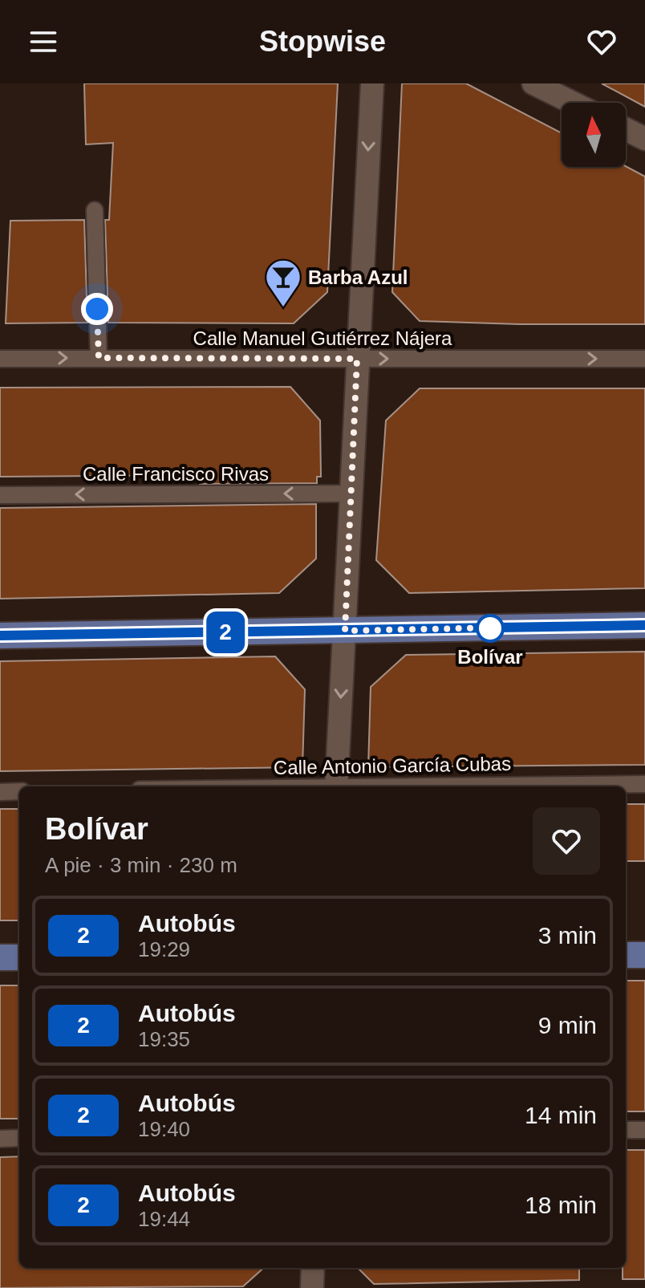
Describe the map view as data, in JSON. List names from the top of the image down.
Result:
{
  "streets": {
    "street": ["Calle Manuel Gutiérrez Nájera", "Calle Francisco Rivas", "Calle Antonio García Cubas"]
  },
  "one_way": ["Calle Manuel Gutiérrez Nájera", "Calle Francisco Rivas"],
  "places": {
    "bar": ["Barba Azul"],
    "other": ["Bolívar"]
  },
  "lines": ["bus line 2"],
  "north": "top",
  "page": {
    "header": "Stopwise",
    "on_map": "2",
    "heading": ["Bolívar", "A pie · 3 min · 230 m"],
    "list": [
      {
        "mark": "2",
        "name": "Autobús",
        "note": "19:29",
        "value": "3 min"
      },
      {
        "mark": "2",
        "name": "Autobús",
        "note": "19:35",
        "value": "9 min"
      },
      {
        "mark": "2",
        "name": "Autobús",
        "note": "19:40",
        "value": "14 min"
      },
      {
        "mark": "2",
        "name": "Autobús",
        "note": "19:44",
        "value": "18 min"
      }
    ]
  }
}
